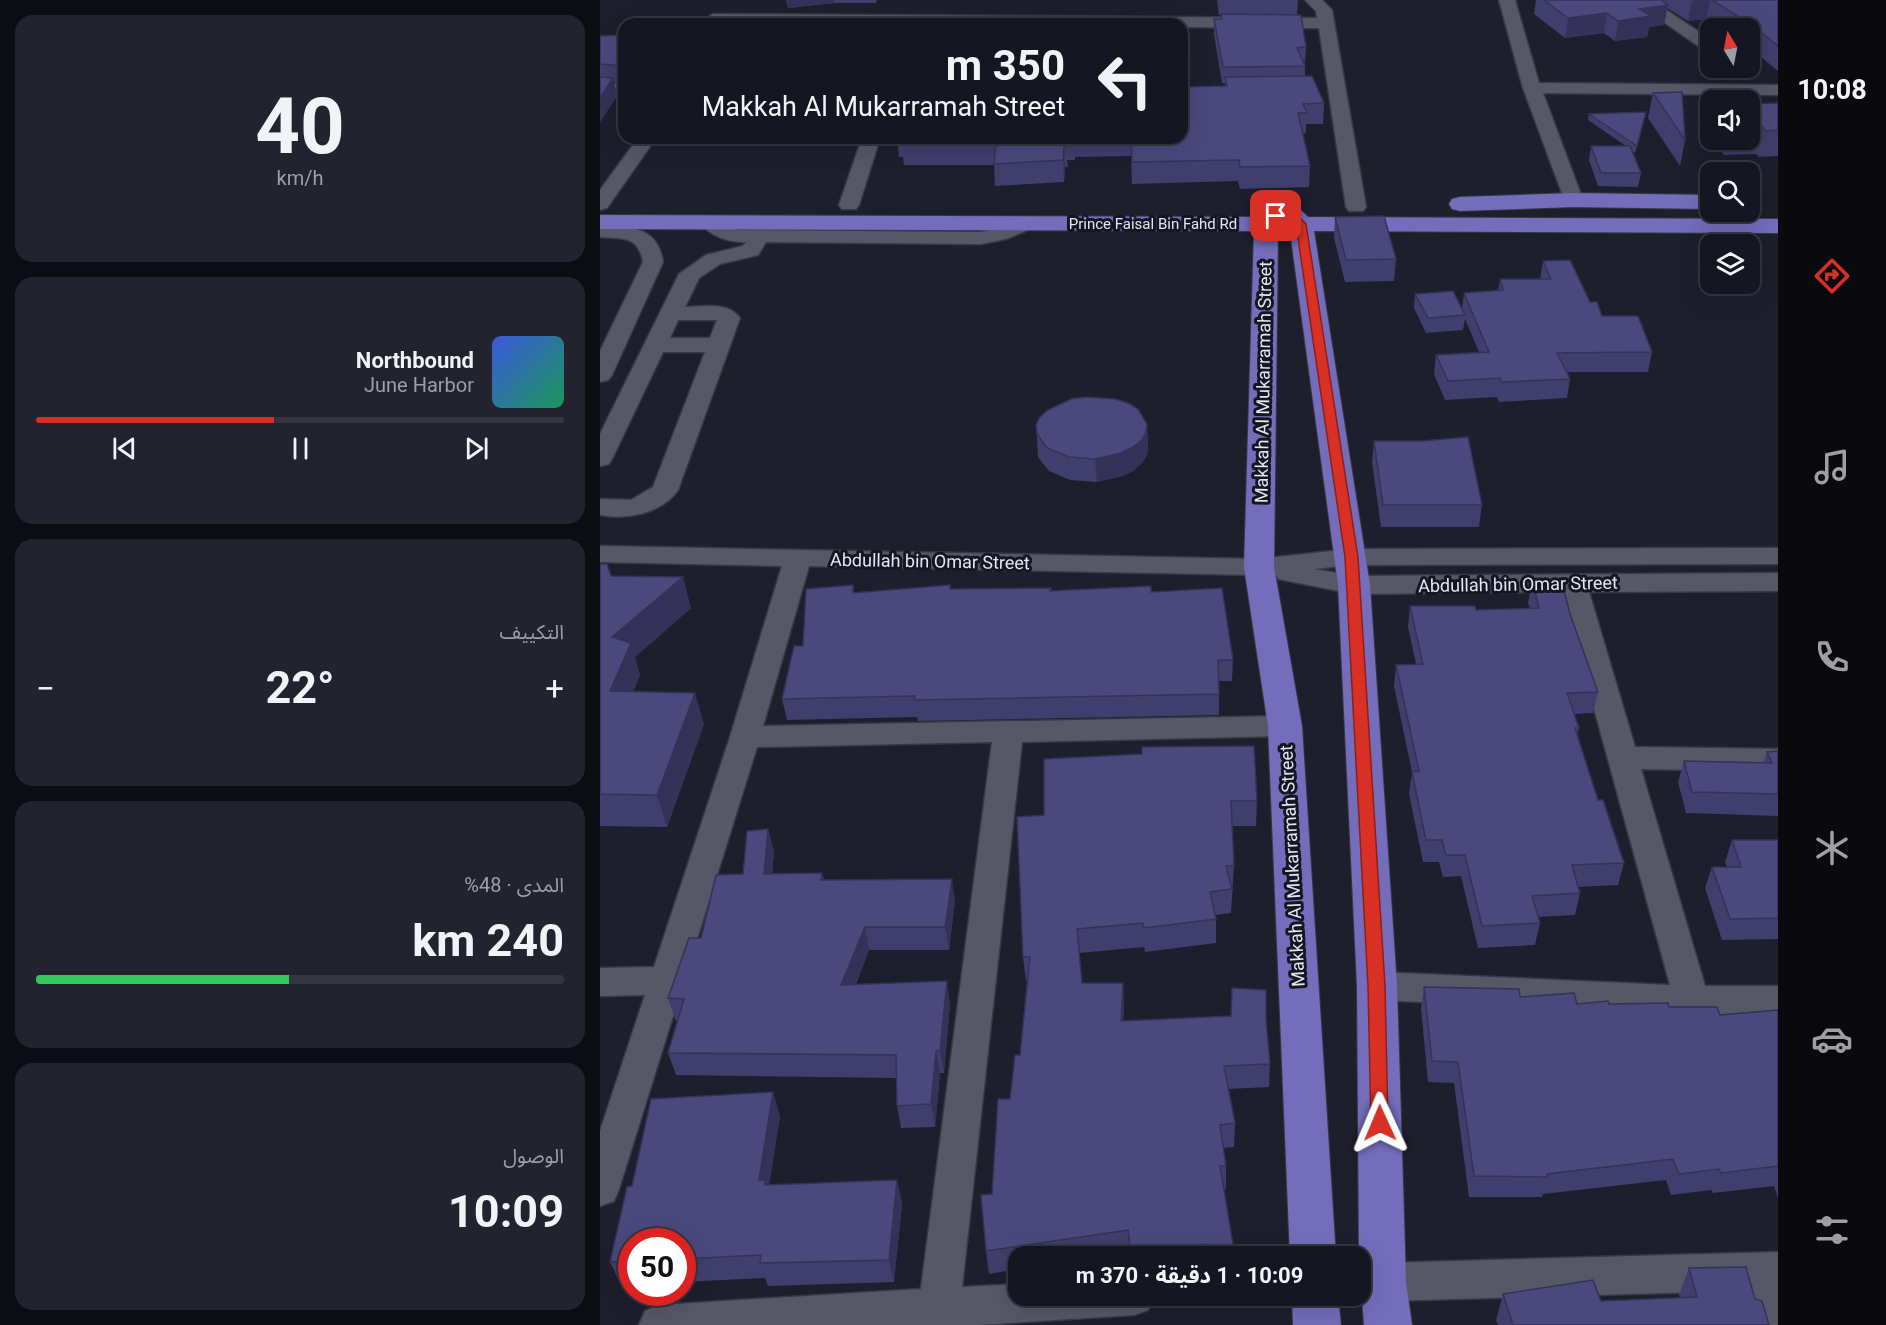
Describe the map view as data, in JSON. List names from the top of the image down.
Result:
{
  "streets": {
    "main road": ["Prince Faisal Bin Fahd Rd", "Makkah Al Mukarramah Street"],
    "street": ["Abdullah bin Omar Street"]
  },
  "crossings": [
    ["Prince Faisal Bin Fahd Rd", "Makkah Al Mukarramah Street"],
    ["Makkah Al Mukarramah Street", "Abdullah bin Omar Street"]
  ],
  "north": "top",
  "page": {
    "tabs": "10:08",
    "tile": [
      ["40", "km/h"],
      "التكييف",
      ["المدى · 48%", "240 km"],
      ["الوصول", "10:09"]
    ],
    "turn": ["350 m", "Makkah Al Mukarramah Street"],
    "song": ["Northbound", "June Harbor"],
    "heat": ["−", "22°", "+"],
    "limit": "50",
    "trip": "10:09 · 1 دقيقة · 370 m"
  }
}
